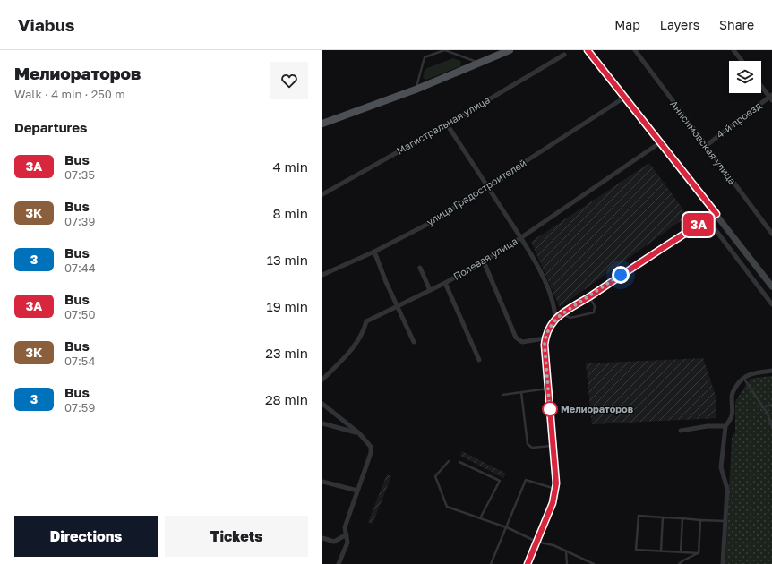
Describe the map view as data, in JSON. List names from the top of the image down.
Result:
{
  "streets": {
    "street": [
      "4-й проезд",
      "Магистральная улица",
      "Анисимовская улица",
      "улица Градостроителей",
      "Полевая улица"
    ]
  },
  "crossings": [
    ["4-й проезд", "Анисимовская улица"]
  ],
  "places": ["Мелиораторов"],
  "lines": ["bus line 3А"],
  "page": {
    "header": "Viabus",
    "nav": ["Map", "Layers", "Share"],
    "heading": [
      ["Мелиораторов", "Walk · 4 min · 250 m"],
      "Departures"
    ],
    "on_map": "3А",
    "list": [
      {
        "mark": "3А",
        "name": "Bus",
        "note": "07:35",
        "value": "4 min"
      },
      {
        "mark": "3К",
        "name": "Bus",
        "note": "07:39",
        "value": "8 min"
      },
      {
        "mark": "3",
        "name": "Bus",
        "note": "07:44",
        "value": "13 min"
      },
      {
        "mark": "3А",
        "name": "Bus",
        "note": "07:50",
        "value": "19 min"
      },
      {
        "mark": "3К",
        "name": "Bus",
        "note": "07:54",
        "value": "23 min"
      },
      {
        "mark": "3",
        "name": "Bus",
        "note": "07:59",
        "value": "28 min"
      }
    ],
    "buttons": ["Directions", "Tickets"]
  }
}
